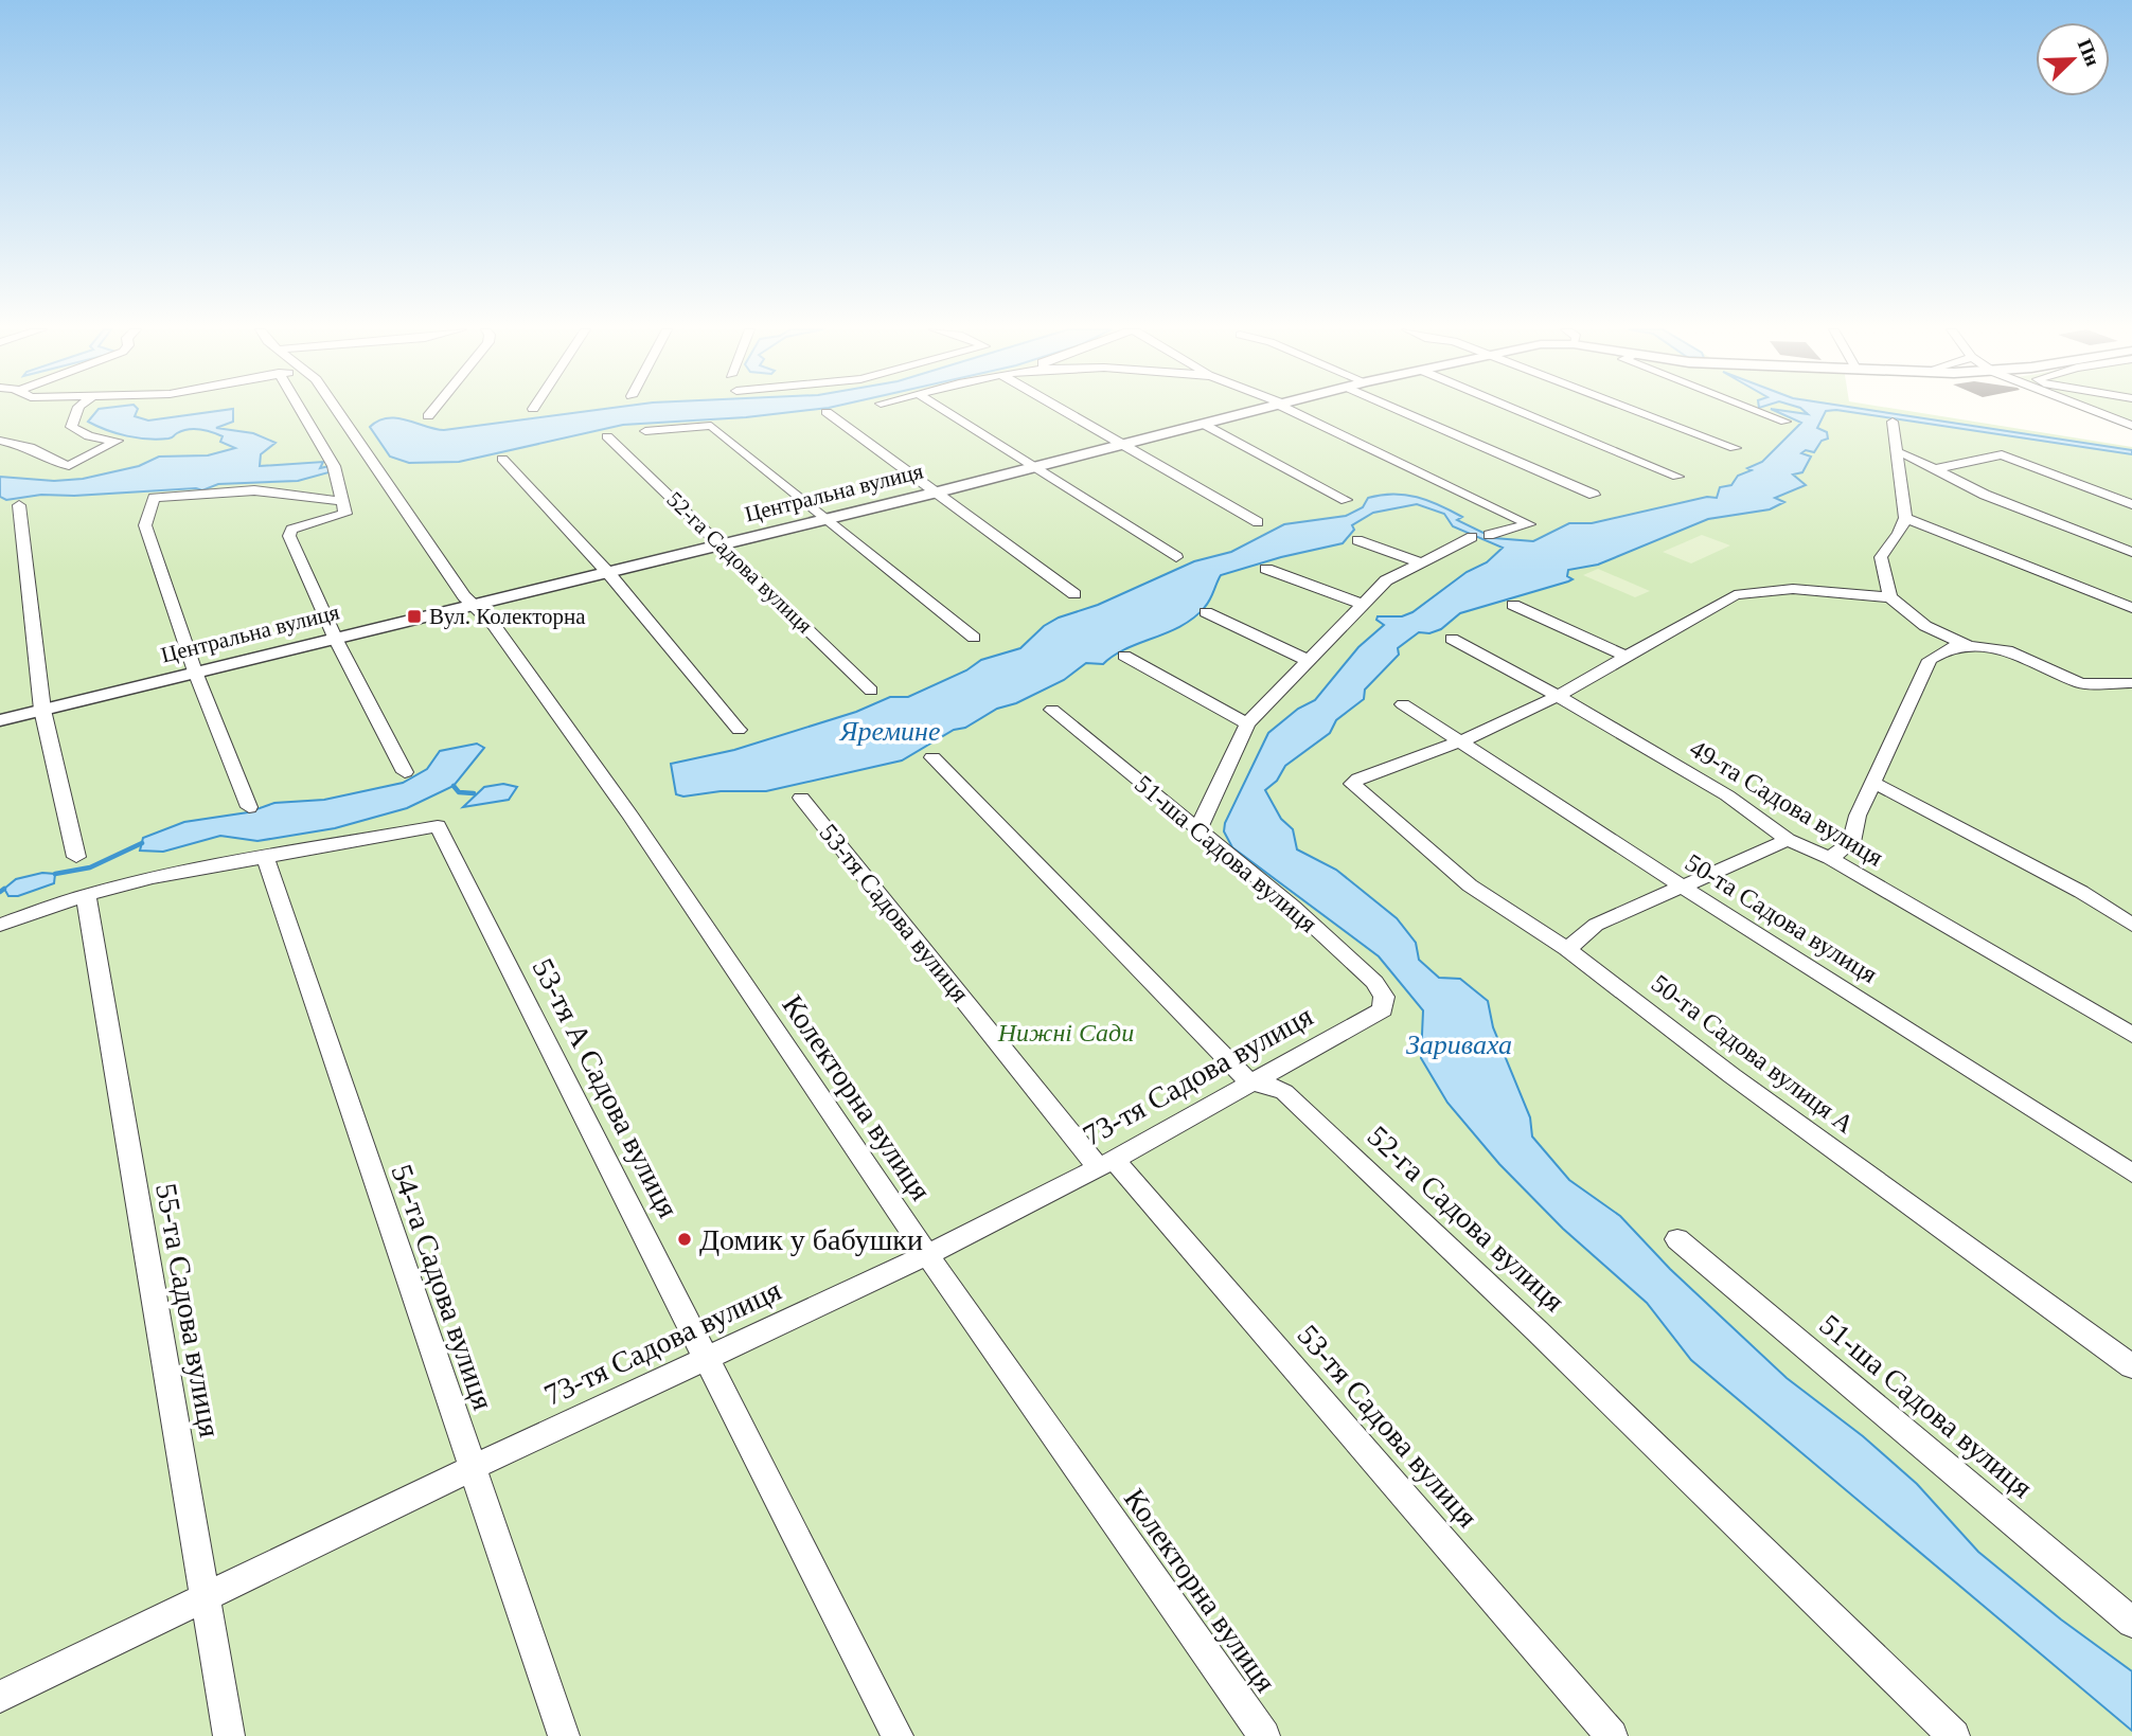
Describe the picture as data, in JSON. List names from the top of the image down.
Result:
{
  "streets": {
    "street": [
      "Центральна вулиця",
      "52-га Садова вулиця",
      "49-та Садова вулиця",
      "51-ша Садова вулиця",
      "53-тя Садова вулиця",
      "50-та Садова вулиця",
      "50-та Садова вулиця А",
      "73-тя Садова вулиця",
      "53-тя А Садова вулиця",
      "Колекторна вулиця",
      "54-та Садова вулиця",
      "55-та Садова вулиця"
    ]
  },
  "crossings": [
    ["Центральна вулиця", "52-га Садова вулиця"],
    ["Центральна вулиця", "Колекторна вулиця"],
    ["52-га Садова вулиця", "73-тя Садова вулиця"],
    ["51-ша Садова вулиця", "73-тя Садова вулиця"],
    ["53-тя Садова вулиця", "73-тя Садова вулиця"],
    ["50-та Садова вулиця", "50-та Садова вулиця А"],
    ["73-тя Садова вулиця", "53-тя А Садова вулиця"],
    ["73-тя Садова вулиця", "Колекторна вулиця"],
    ["73-тя Садова вулиця", "54-та Садова вулиця"],
    ["73-тя Садова вулиця", "55-та Садова вулиця"],
    ["53-тя А Садова вулиця", "54-та Садова вулиця"]
  ],
  "water": ["Яремине", "Зариваха"],
  "parks": ["Нижні Сади"],
  "places": {
    "transit": ["Вул. Колекторна"],
    "other": ["Домик у бабушки"]
  },
  "north": "top right"
}
